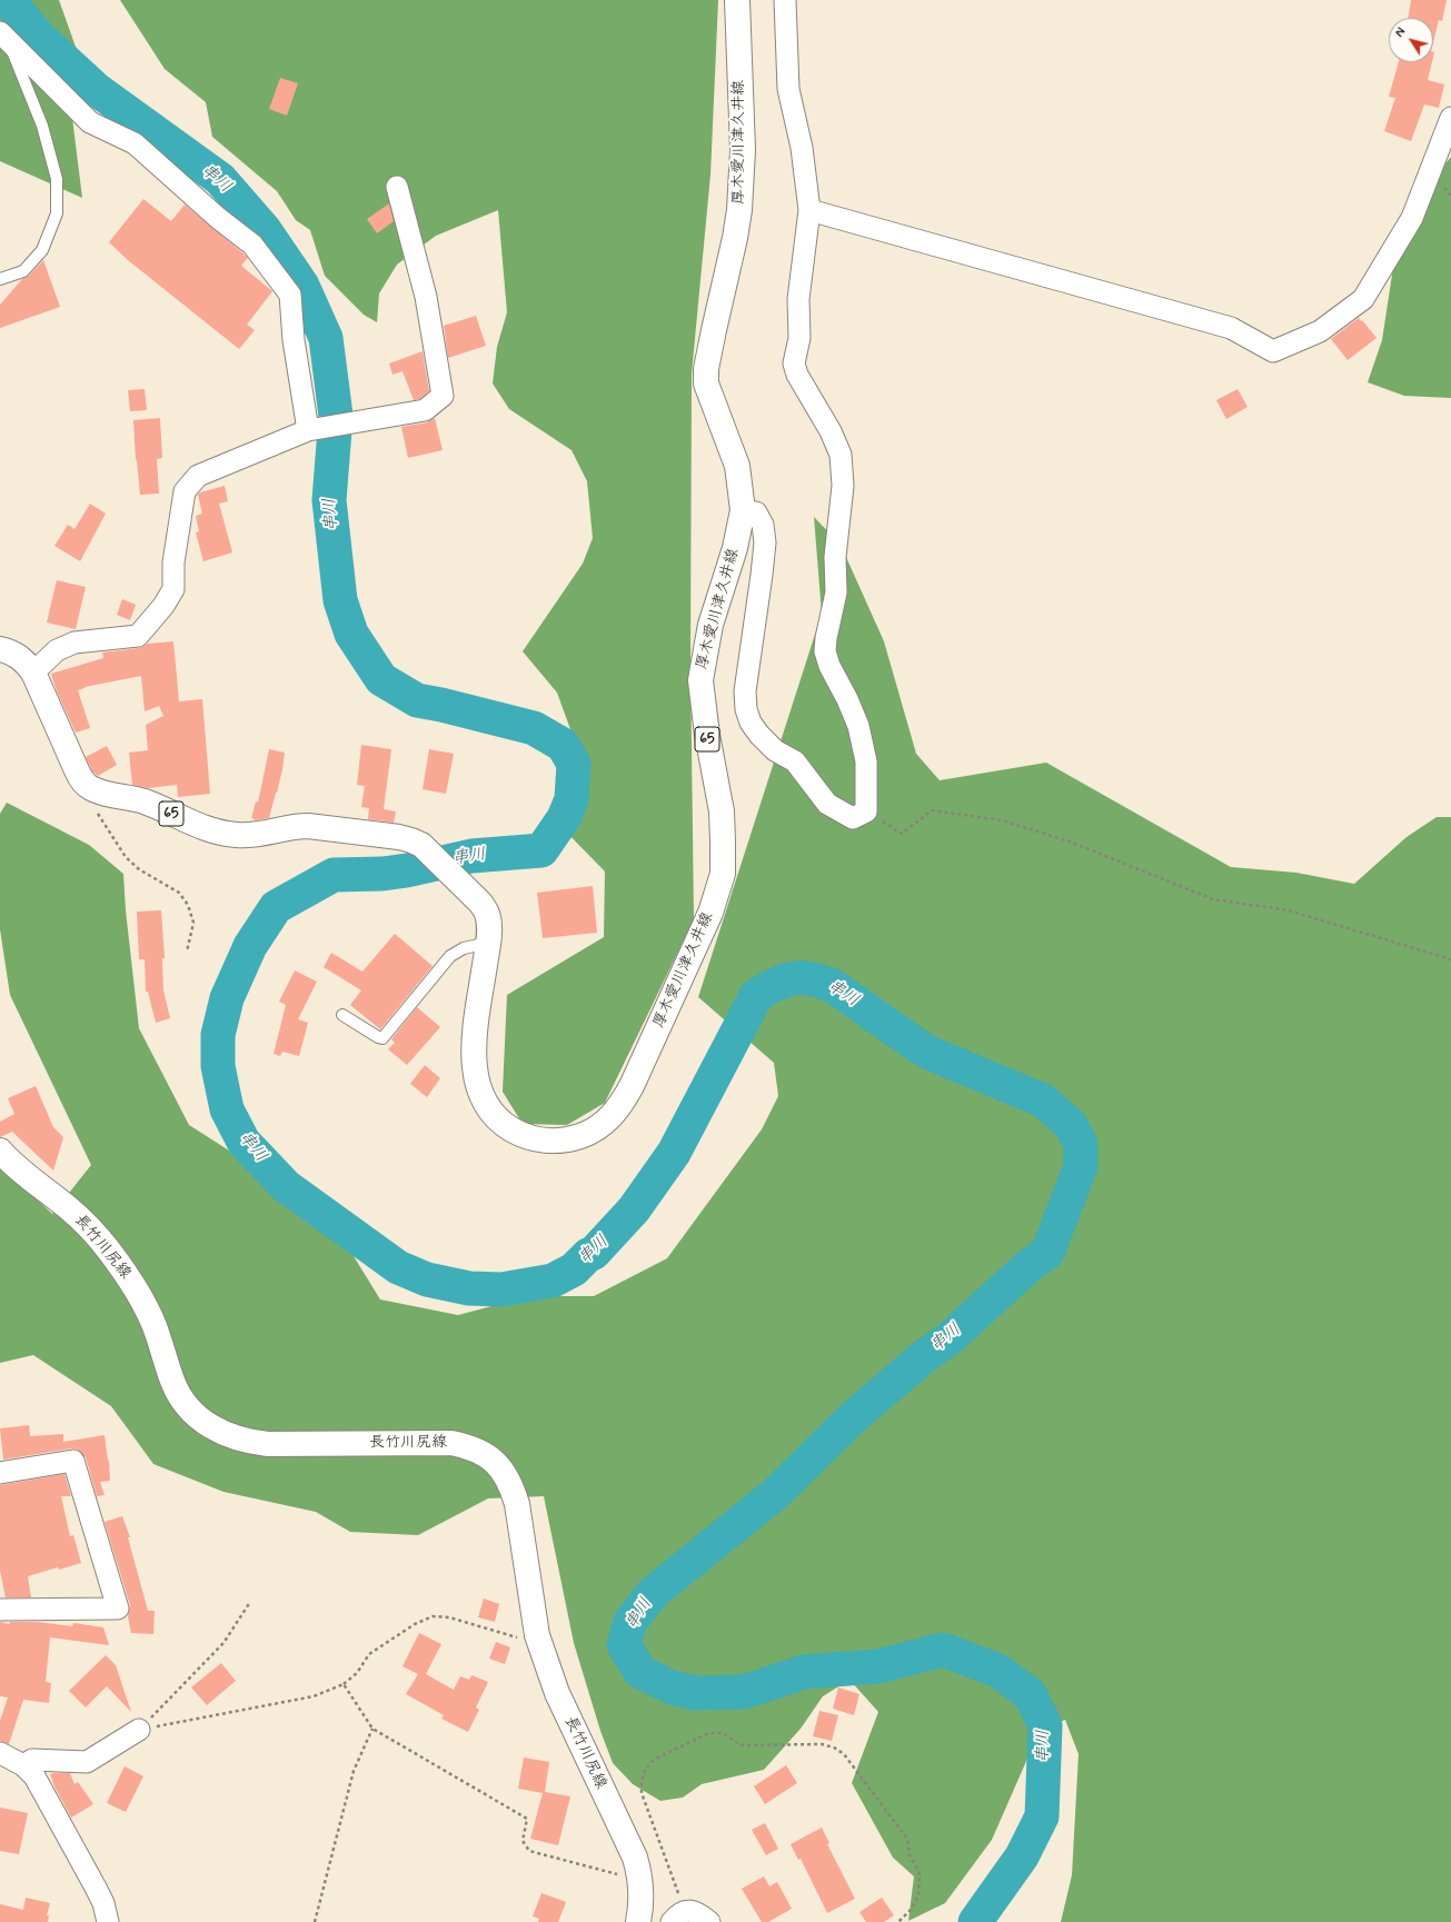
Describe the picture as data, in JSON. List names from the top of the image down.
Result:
{
  "streets": {
    "main road": ["厚木愛川津久井線", "65", "長竹川尻線"]
  },
  "water": ["串川"],
  "north": "top left"
}
